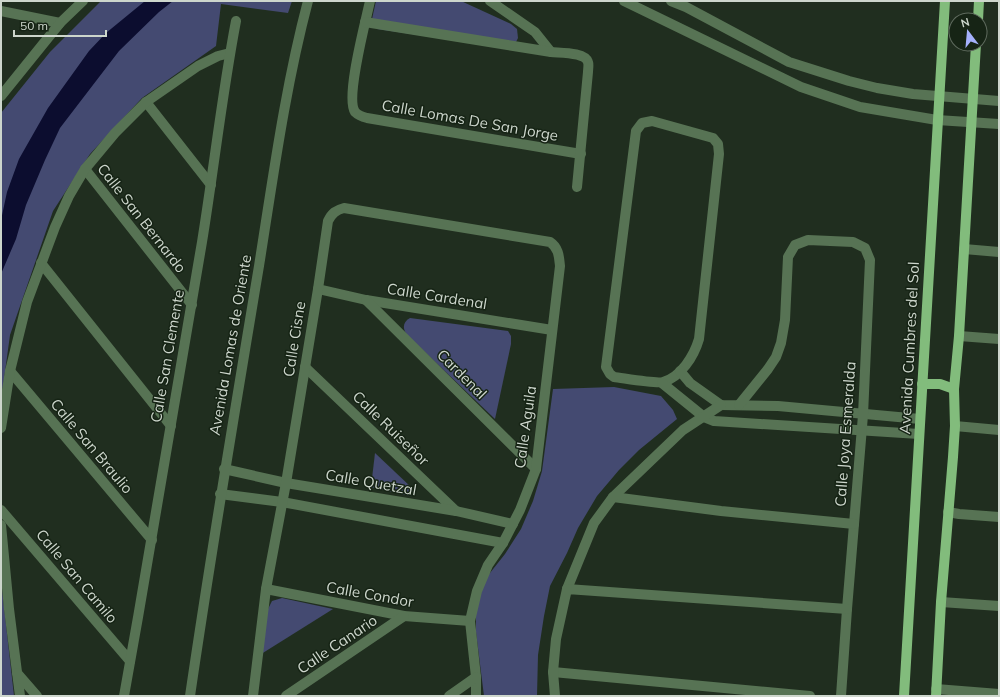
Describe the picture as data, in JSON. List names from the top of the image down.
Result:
{
  "streets": {
    "main road": ["Avenida Cumbres del Sol"],
    "street": [
      "Calle Lomas De San Jorge",
      "Calle San Bernardo",
      "Calle Cardenal",
      "Calle Cisne",
      "Avenida Lomas de Oriente",
      "Calle San Clemente",
      "Cardenal",
      "Calle Aguila",
      "Calle Ruiseñor",
      "Calle Joya Esmeralda",
      "Calle San Braulio",
      "Calle Quetzal",
      "Calle San Camilo",
      "Calle Condor",
      "Calle Canario"
    ]
  },
  "crossings": [
    ["Calle San Bernardo", "Calle San Clemente"],
    ["Calle Cardenal", "Calle Cisne"],
    ["Calle Cardenal", "Cardenal"],
    ["Calle Cardenal", "Calle Aguila"],
    ["Calle Cisne", "Calle Aguila"],
    ["Calle Cisne", "Calle Ruiseñor"],
    ["Calle Cisne", "Calle Quetzal"],
    ["Calle Cisne", "Calle Condor"],
    ["Avenida Lomas de Oriente", "Calle Quetzal"],
    ["Calle San Clemente", "Calle San Braulio"],
    ["Calle San Clemente", "Calle San Camilo"],
    ["Cardenal", "Calle Aguila"],
    ["Calle Aguila", "Calle Quetzal"],
    ["Calle Aguila", "Calle Condor"],
    ["Calle Ruiseñor", "Calle Quetzal"],
    ["Calle Condor", "Calle Canario"]
  ],
  "scale_bar": "50 m",
  "north": "top"
}
